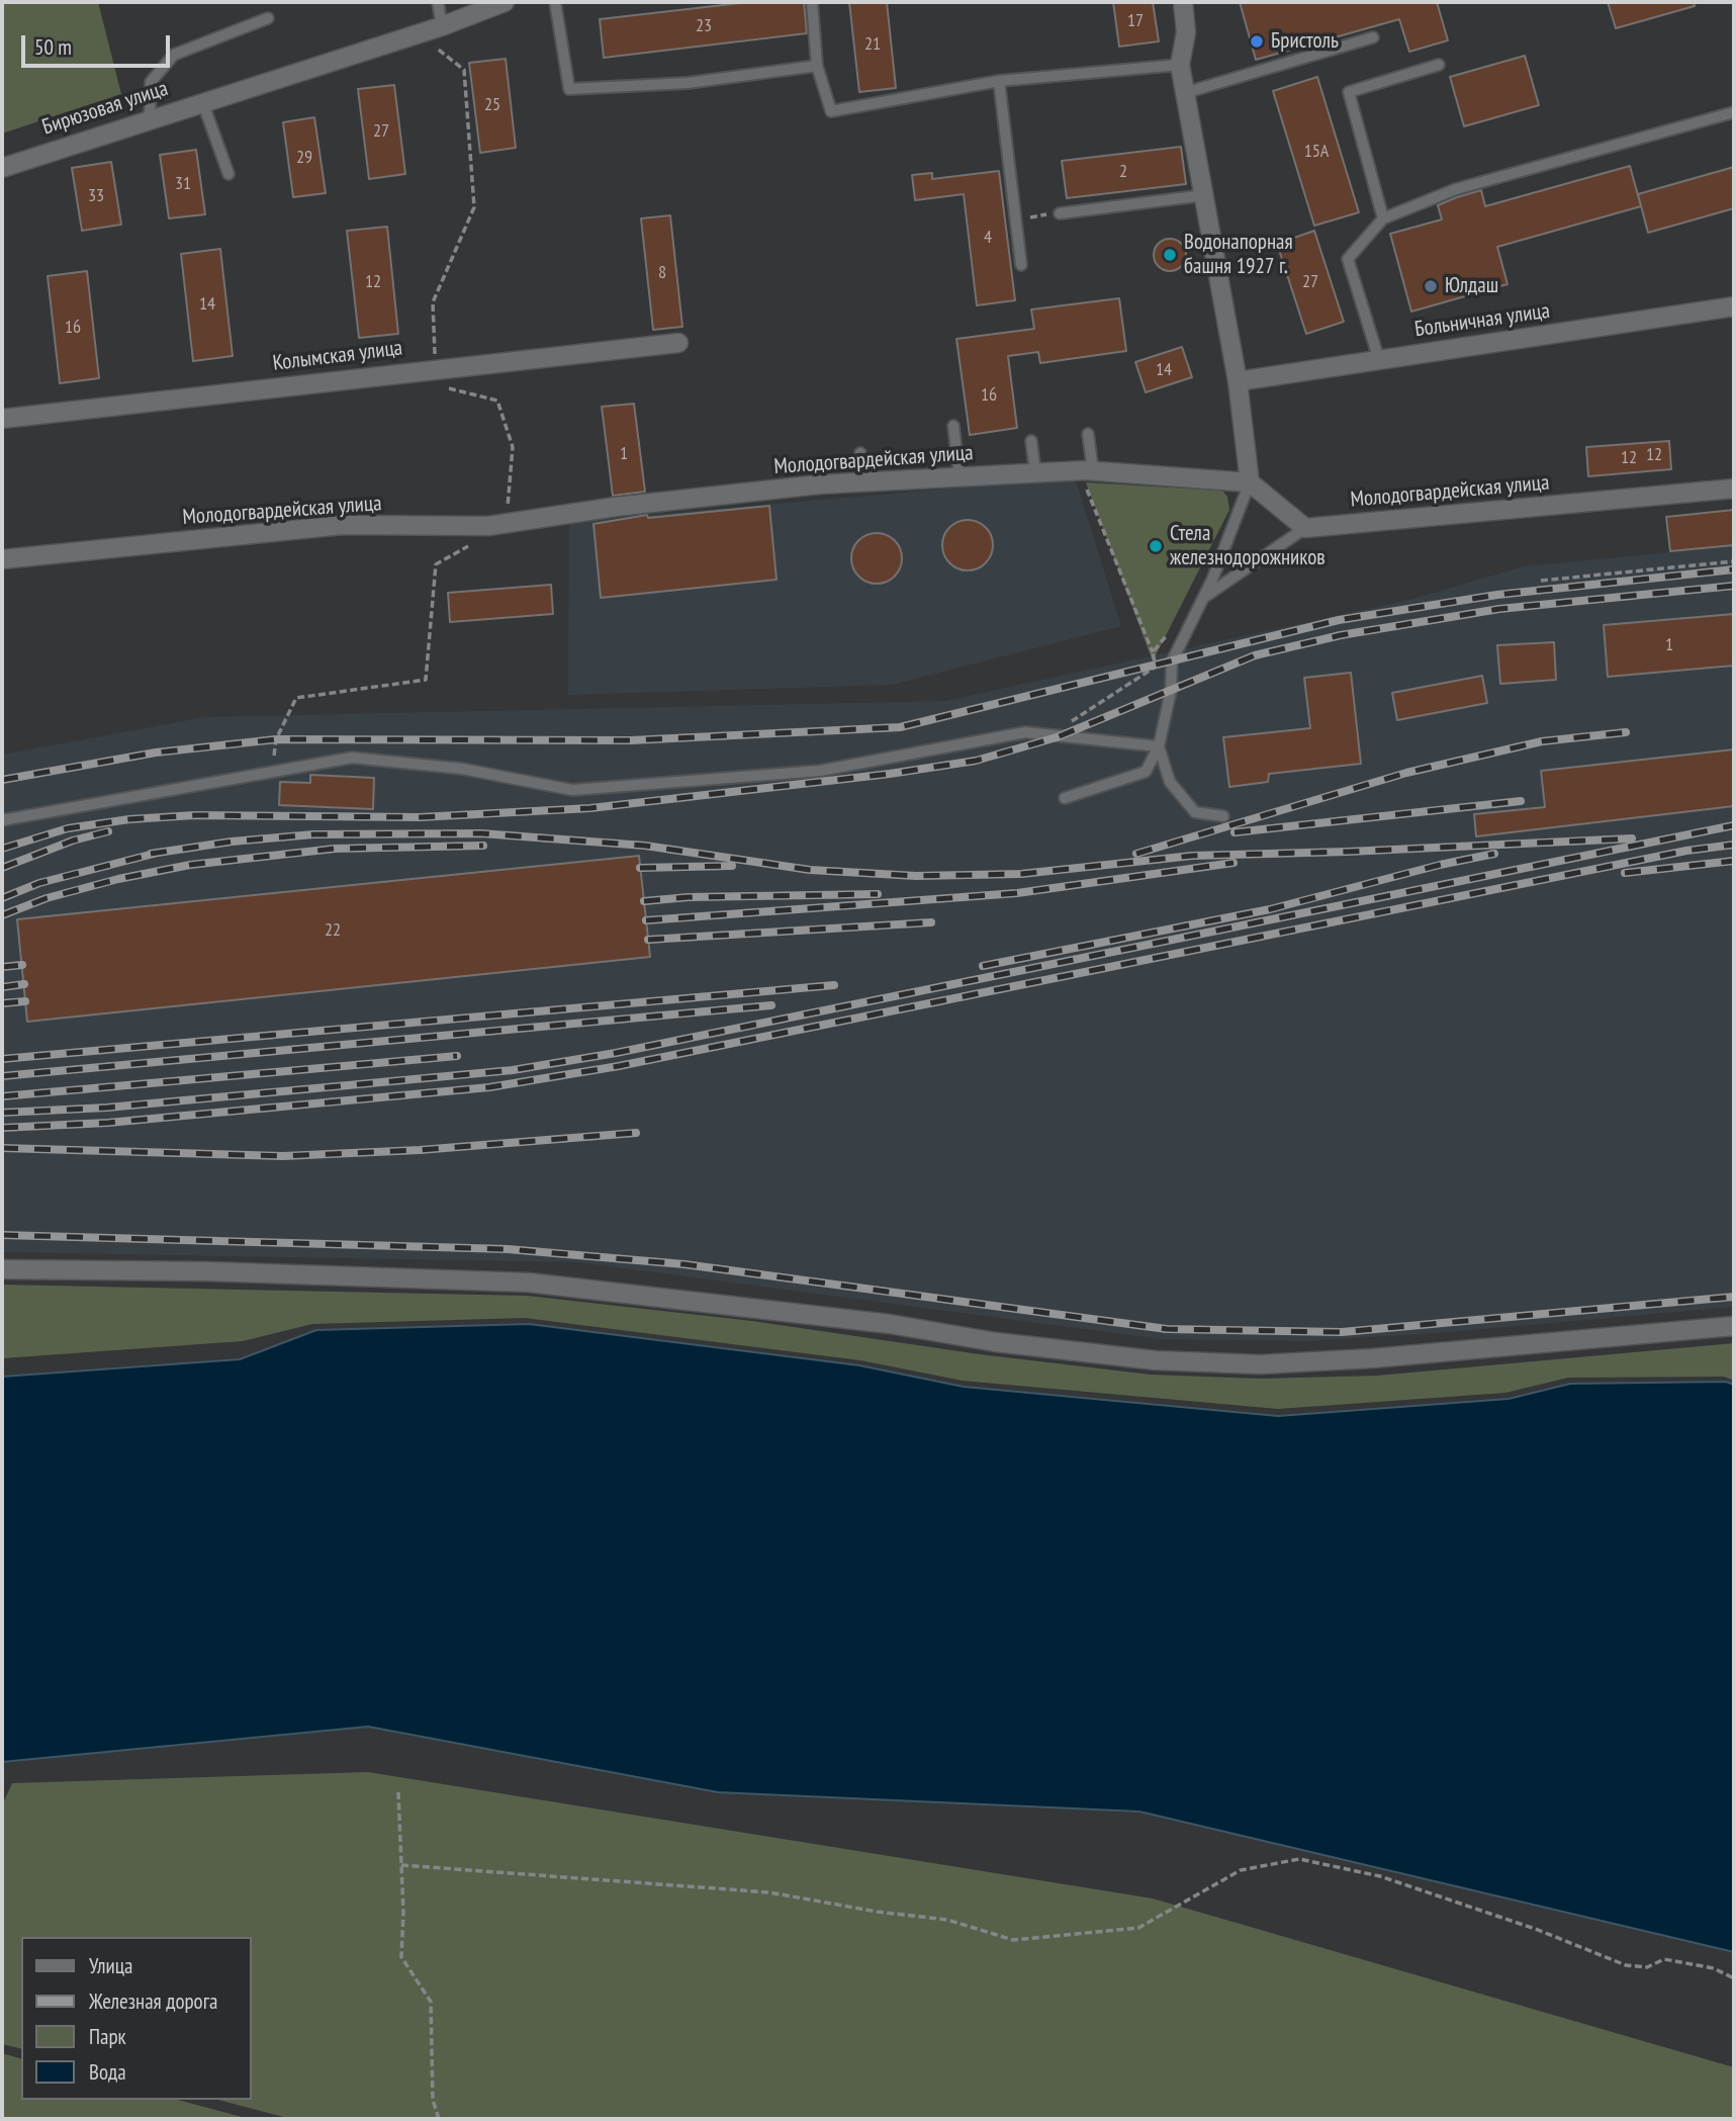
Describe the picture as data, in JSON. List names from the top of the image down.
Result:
{
  "streets": {
    "street": [
      "Бирюзовая улица",
      "Больничная улица",
      "Колымская улица",
      "Молодогвардейская улица"
    ]
  },
  "places": [
    "Бристоль",
    "Водонапорная башня 1927 г.",
    "Юлдаш",
    "Стела железнодорожников"
  ],
  "house_numbers": [
    "17",
    "23",
    "21",
    "25",
    "27",
    "15А",
    "29",
    "2",
    "31",
    "33",
    "4",
    "8",
    "12",
    "27",
    "14",
    "16",
    "14",
    "16",
    "1",
    "12",
    "12",
    "1",
    "22"
  ],
  "legend": [
    "Улица",
    "Железная дорога",
    "Парк",
    "Вода"
  ],
  "scale_bar": "50 m"
}
